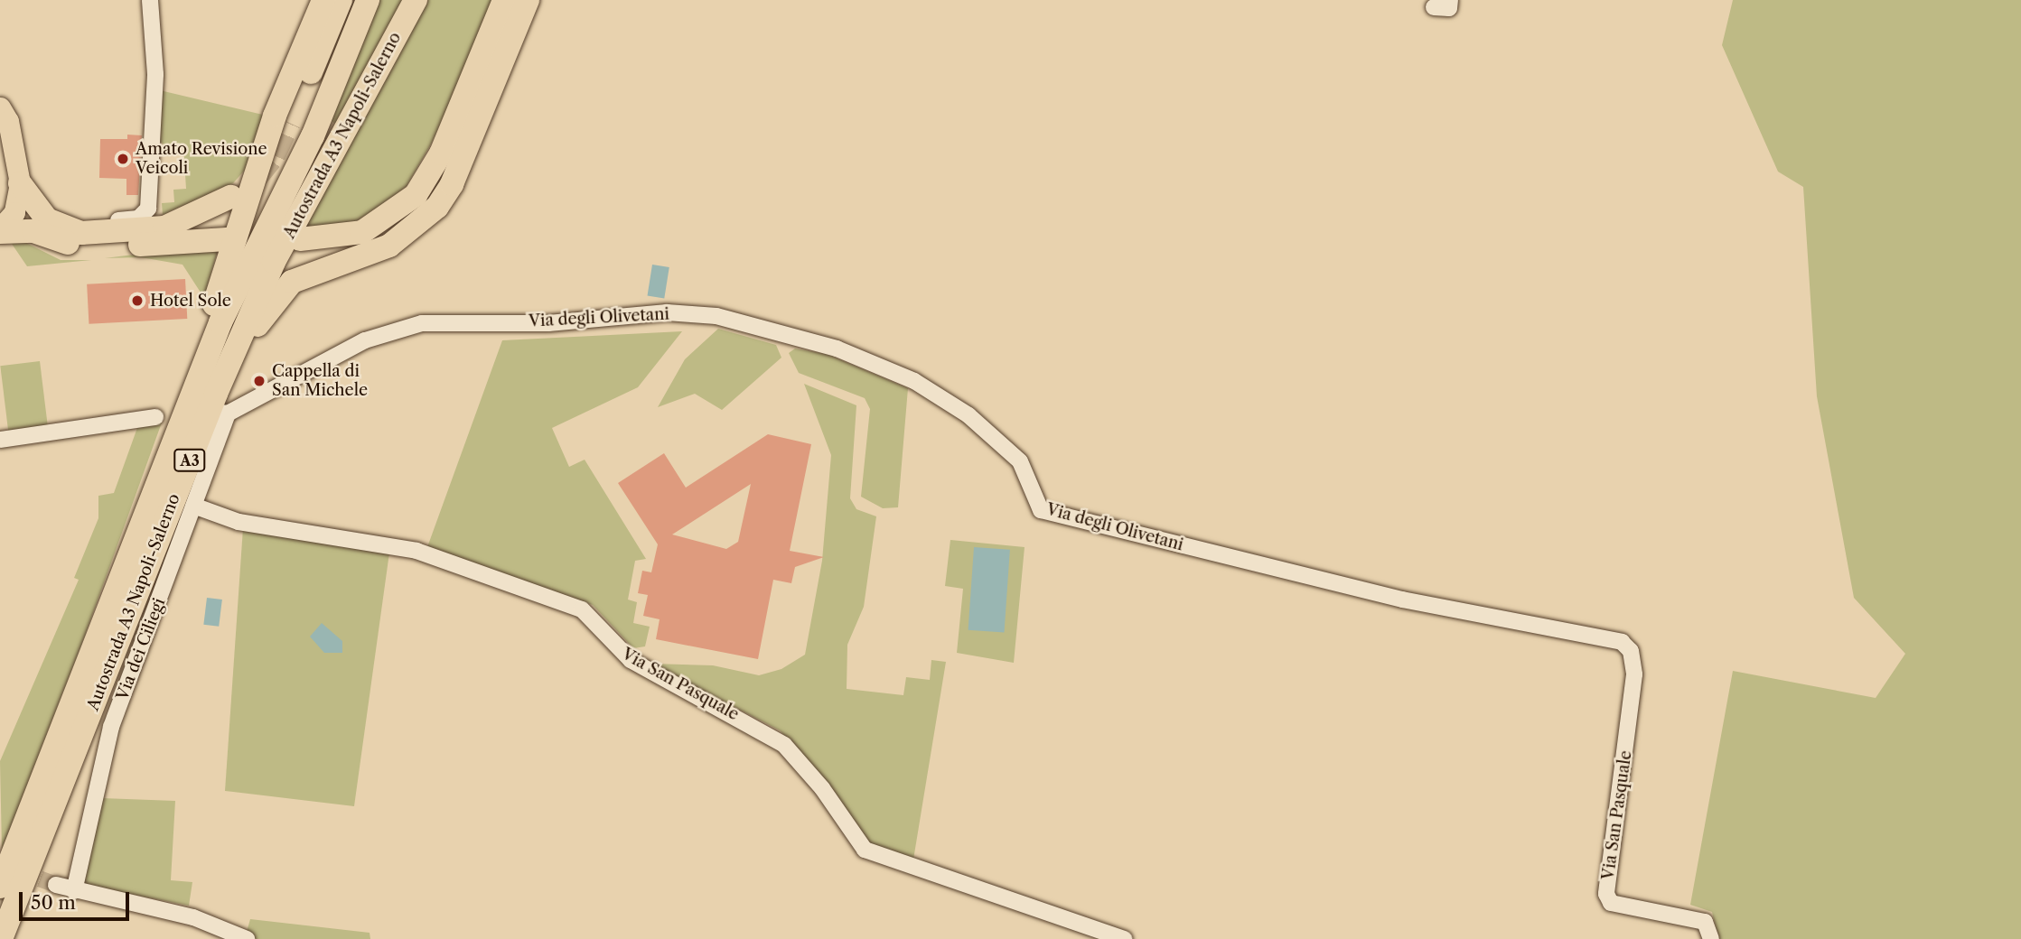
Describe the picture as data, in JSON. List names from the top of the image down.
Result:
{
  "streets": {
    "highway": ["Autostrada A3 Napoli-Salerno", "A3"],
    "street": ["Via degli Olivetani", "Via dei Ciliegi", "Via San Pasquale"]
  },
  "crossings": [
    ["Autostrada A3 Napoli-Salerno", "Via degli Olivetani"],
    ["Autostrada A3 Napoli-Salerno", "A3"],
    ["Autostrada A3 Napoli-Salerno", "Via dei Ciliegi"],
    ["Via degli Olivetani", "A3"],
    ["Via degli Olivetani", "Via dei Ciliegi"],
    ["Via degli Olivetani", "Via San Pasquale"],
    ["A3", "Via dei Ciliegi"],
    ["Via dei Ciliegi", "Via San Pasquale"]
  ],
  "places": ["Amato Revisione Veicoli", "Hotel Sole", "Cappella di San Michele"],
  "scale_bar": "50 m"
}
